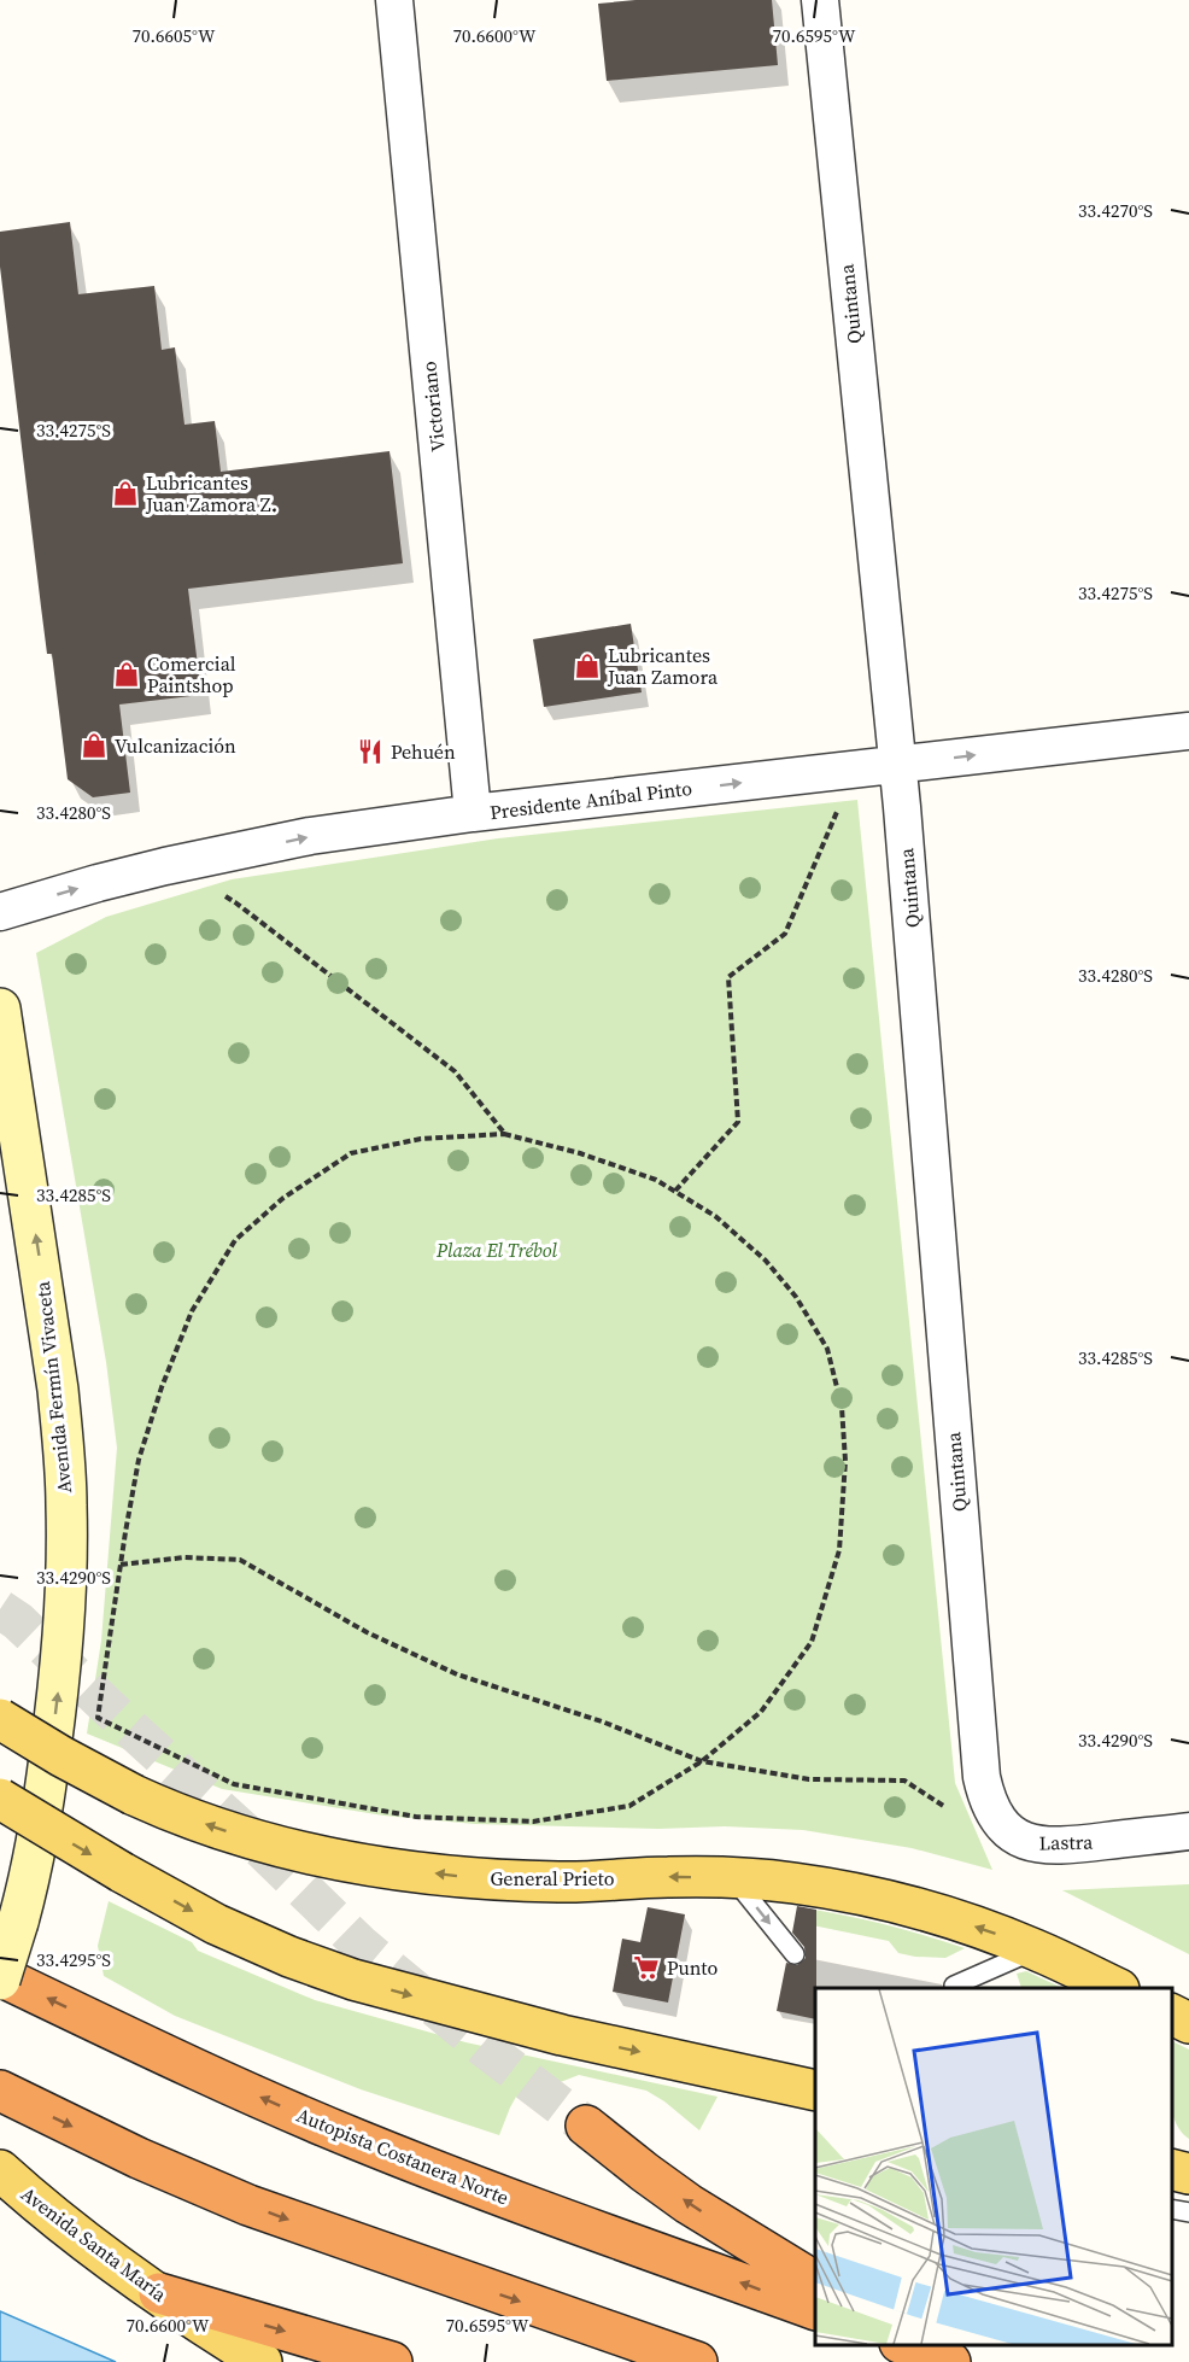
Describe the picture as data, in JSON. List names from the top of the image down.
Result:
{
  "streets": {
    "highway": ["Autopista Costanera Norte"],
    "main road": ["Avenida Fermín Vivaceta", "General Prieto", "Avenida Santa María"],
    "street": [
      "Quintana",
      "Victoriano",
      "Presidente Aníbal Pinto",
      "Lastra"
    ]
  },
  "crossings": [
    ["Quintana", "Presidente Aníbal Pinto"],
    ["Quintana", "Lastra"],
    ["Victoriano", "Presidente Aníbal Pinto"],
    ["Avenida Fermín Vivaceta", "Autopista Costanera Norte"]
  ],
  "one_way": ["Presidente Aníbal Pinto", "Avenida Fermín Vivaceta"],
  "parks": ["Plaza El Trébol"],
  "places": {
    "shop": [
      "Lubricantes Juan Zamora Z.",
      "Lubricantes Juan Zamora",
      "Comercial Paintshop",
      "Vulcanización"
    ],
    "restaurant": ["Pehuén"],
    "supermarket": ["Punto"]
  },
  "coordinates": [
    "70.6605°W",
    "70.6600°W",
    "70.6595°W",
    "33.4270°S",
    "33.4275°S",
    "33.4280°S",
    "33.4285°S",
    "33.4290°S",
    "33.4295°S"
  ]
}
